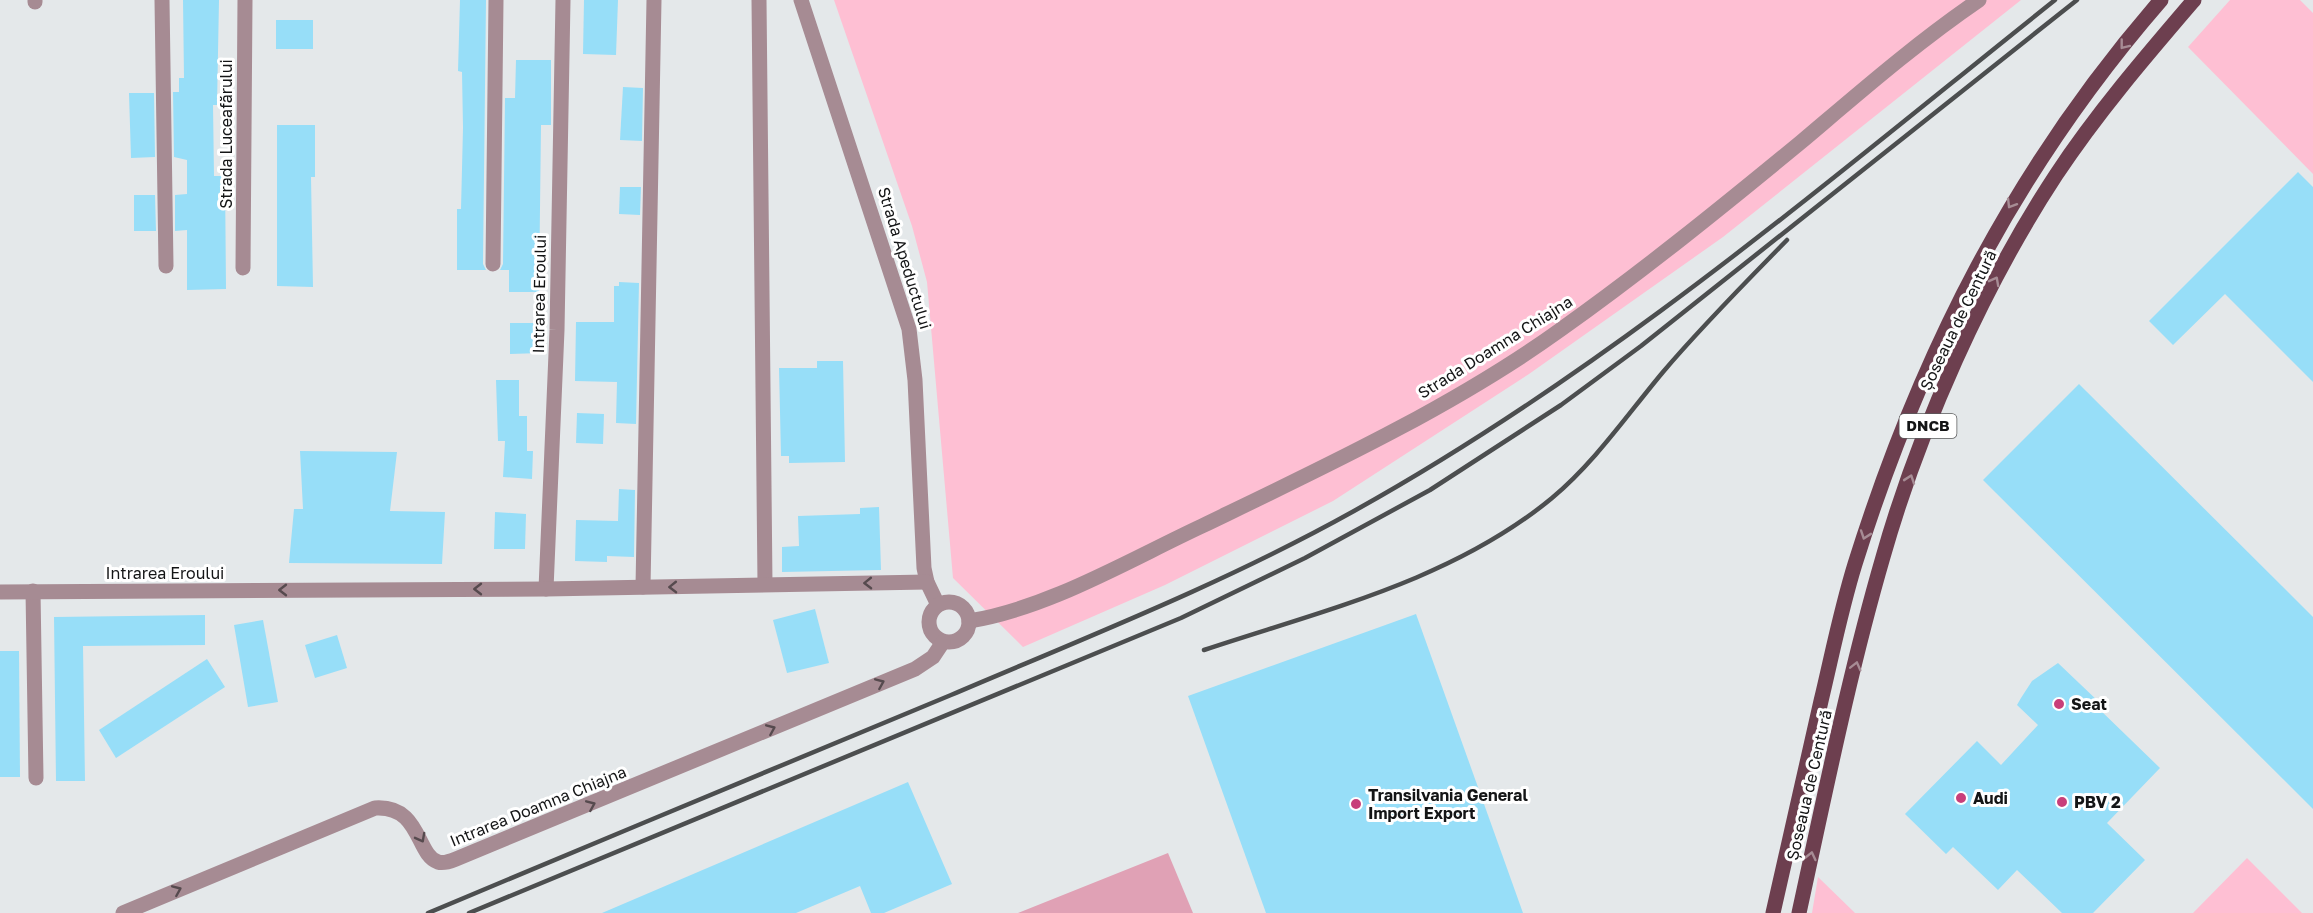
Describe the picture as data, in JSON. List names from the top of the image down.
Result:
{
  "streets": {
    "main road": ["Șoseaua de Centură", "DNCB"],
    "street": [
      "Strada Luceafărului",
      "Strada Apeductului",
      "Intrarea Eroului",
      "Strada Doamna Chiajna",
      "Intrarea Doamna Chiajna"
    ]
  },
  "crossings": [
    ["Strada Apeductului", "Intrarea Eroului"],
    ["Strada Apeductului", "Strada Doamna Chiajna"],
    ["Strada Apeductului", "Intrarea Doamna Chiajna"],
    ["Strada Doamna Chiajna", "Intrarea Doamna Chiajna"]
  ],
  "one_way": ["Intrarea Eroului", "Intrarea Doamna Chiajna"],
  "places": [
    "Seat",
    "Audi",
    "PBV 2",
    "Transilvania General Import Export"
  ]
}
